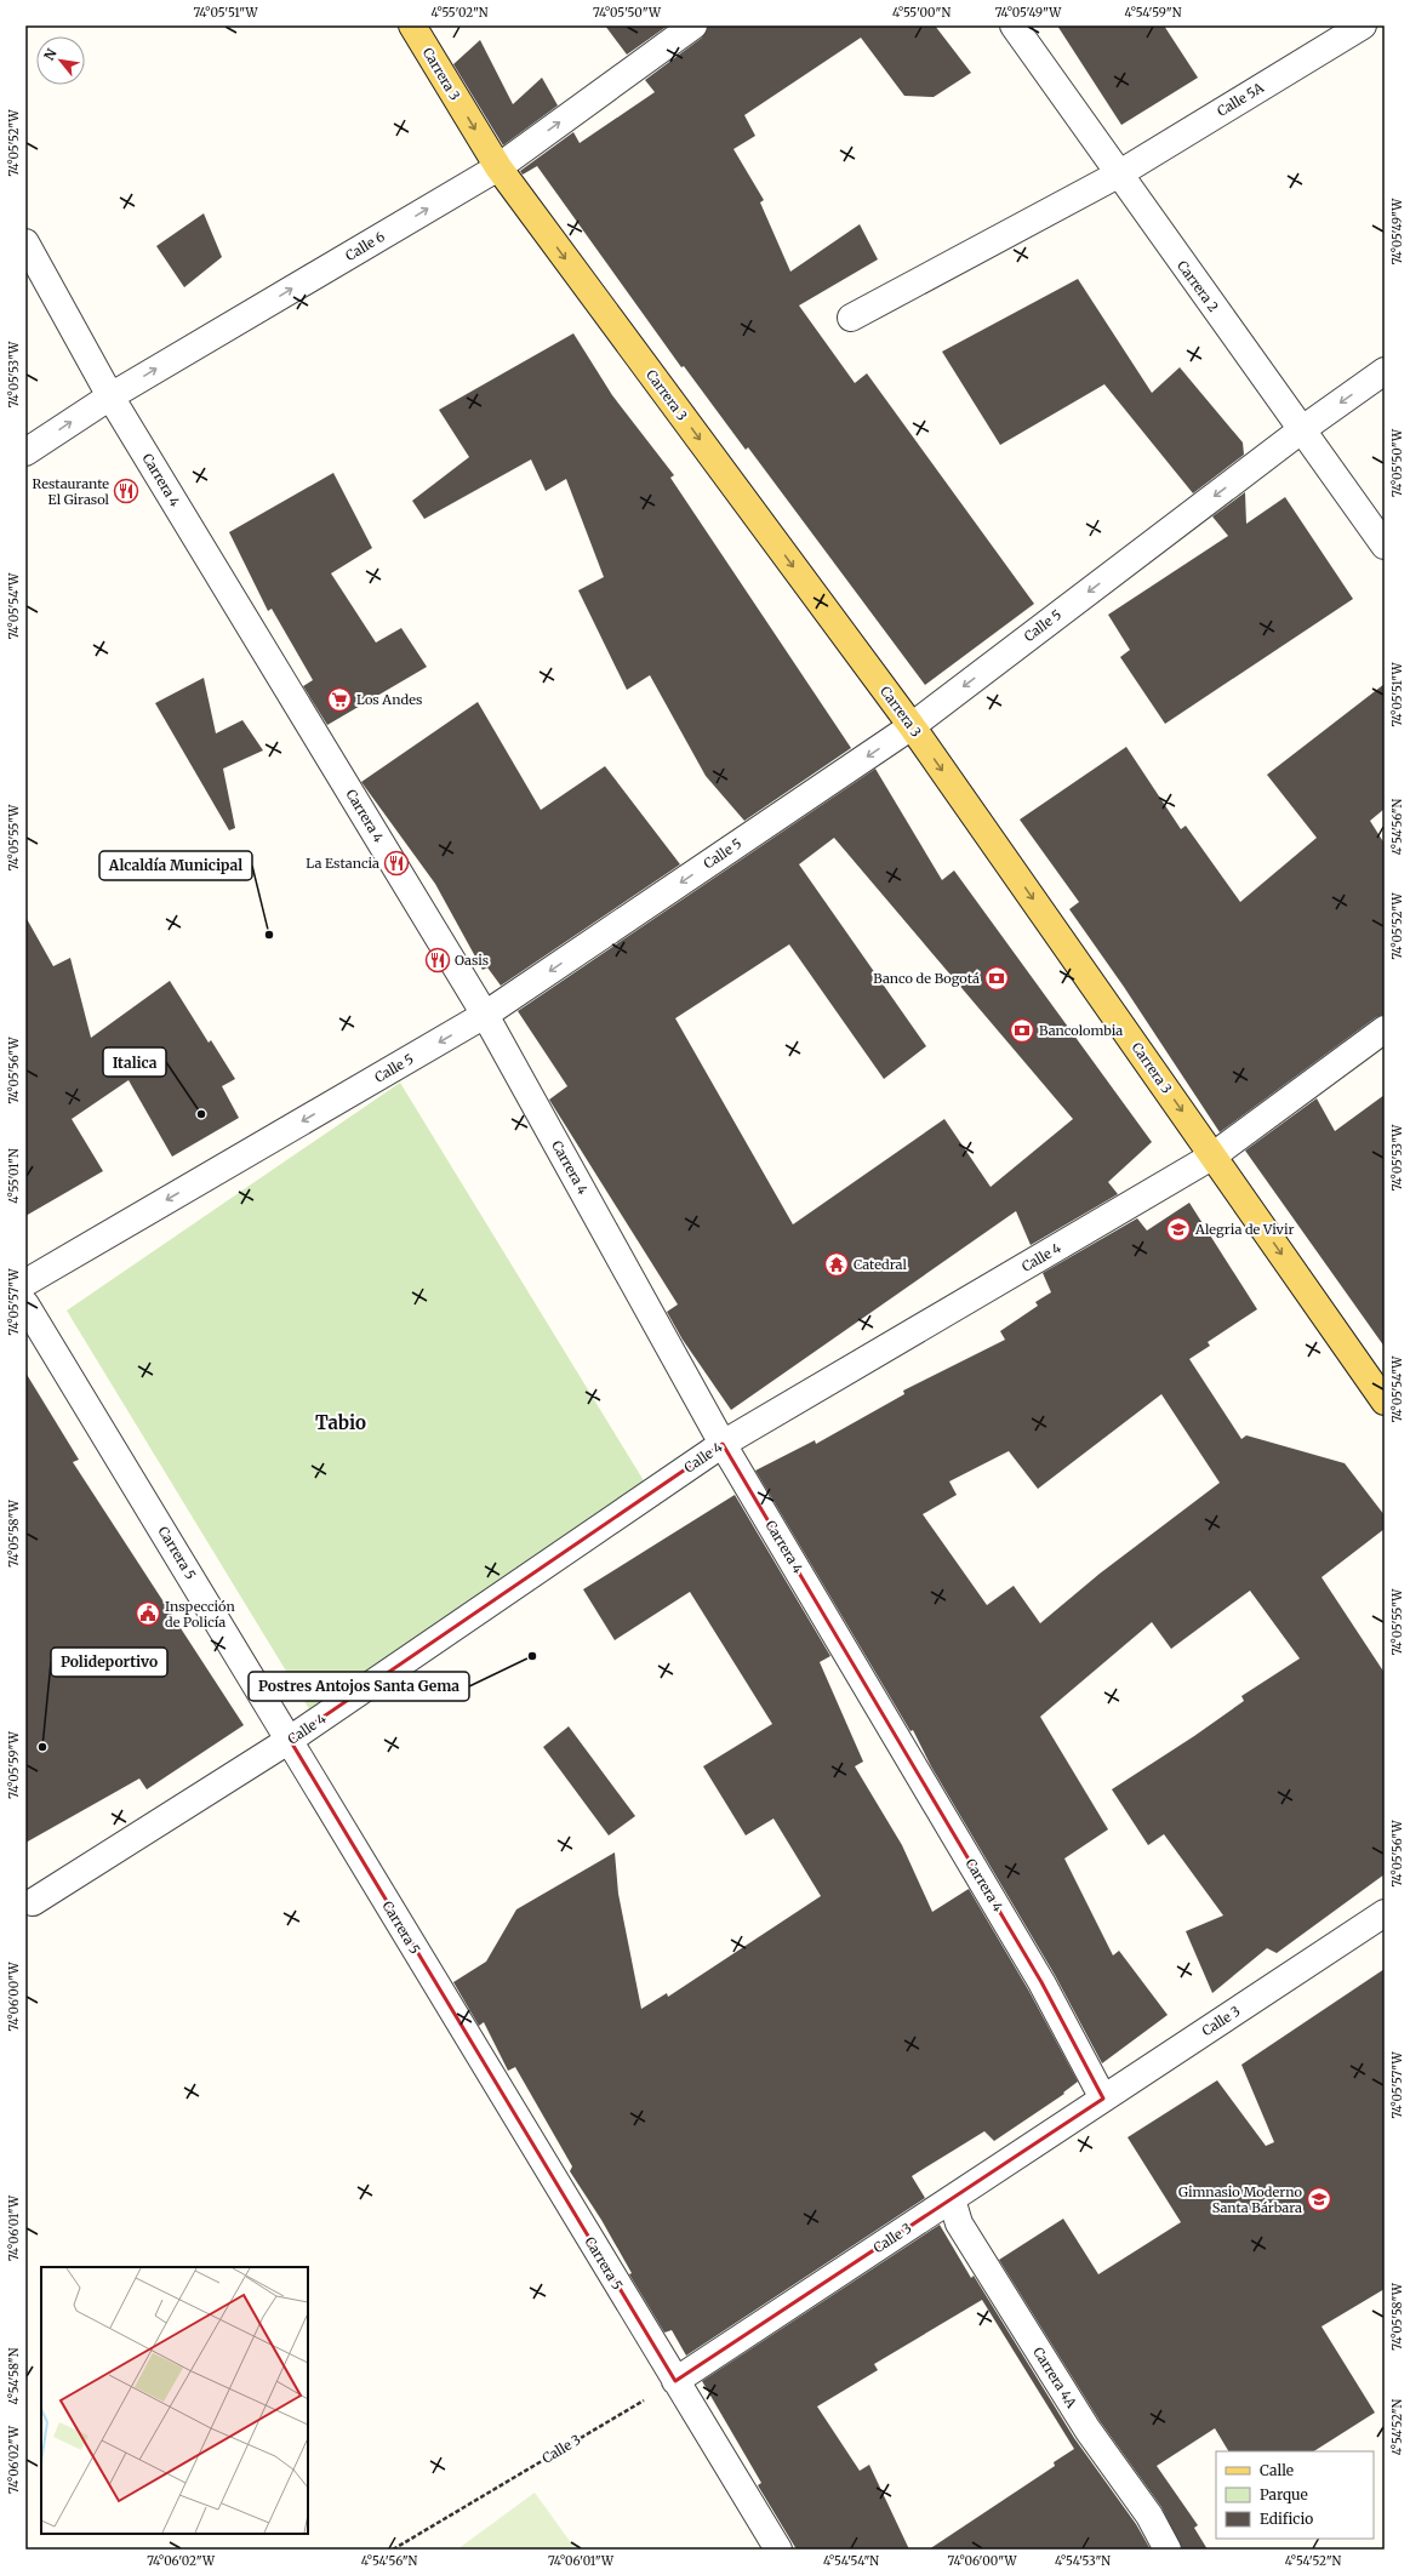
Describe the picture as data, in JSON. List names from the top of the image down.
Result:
{
  "streets": {
    "main road": ["Carrera 3"],
    "street": [
      "Calle 5A",
      "Calle 6",
      "Carrera 2",
      "Carrera 4",
      "Calle 5",
      "Calle 4",
      "Carrera 5",
      "Calle 3",
      "Carrera 4A"
    ]
  },
  "crossings": [
    ["Carrera 3", "Calle 6"],
    ["Carrera 3", "Calle 5"],
    ["Carrera 3", "Calle 4"],
    ["Calle 5A", "Carrera 2"],
    ["Calle 6", "Carrera 4"],
    ["Carrera 2", "Calle 5"],
    ["Carrera 4", "Calle 5"],
    ["Carrera 4", "Calle 4"],
    ["Carrera 4", "Calle 3"],
    ["Calle 4", "Carrera 5"],
    ["Carrera 5", "Calle 3"],
    ["Calle 3", "Carrera 4A"]
  ],
  "one_way": ["Carrera 3", "Calle 6", "Calle 5"],
  "districts": ["Tabio"],
  "places": {
    "restaurant": ["Restaurante El Girasol", "La Estancia", "Oasis"],
    "supermarket": ["Los Andes"],
    "other": [
      "Alcaldía Municipal",
      "Italica",
      "Postres Antojos Santa Gema",
      "Polideportivo"
    ],
    "bank": ["Banco de Bogotá", "Bancolombia"],
    "school or university": ["Alegria de Vivir", "Gimnasio Moderno Santa Bárbara"],
    "temple": ["Catedral"],
    "public building": ["Inspección de Policía"]
  },
  "legend": ["Calle", "Parque", "Edificio"],
  "north": "top left",
  "coordinates": [
    "74°05'51\"W",
    "4°55'02\"N",
    "74°05'50\"W",
    "4°55'00\"N",
    "74°05'49\"W",
    "4°54'59\"N",
    "74°05'52\"W",
    "74°05'53\"W",
    "74°05'54\"W",
    "4°54'56\"N",
    "74°05'55\"W",
    "74°05'56\"W",
    "4°55'01\"N",
    "74°05'57\"W",
    "74°05'58\"W",
    "74°05'59\"W",
    "74°06'00\"W",
    "74°06'01\"W",
    "4°54'58\"N",
    "4°54'52\"N",
    "74°06'02\"W",
    "4°54'54\"N",
    "4°54'53\"N"
  ]
}
